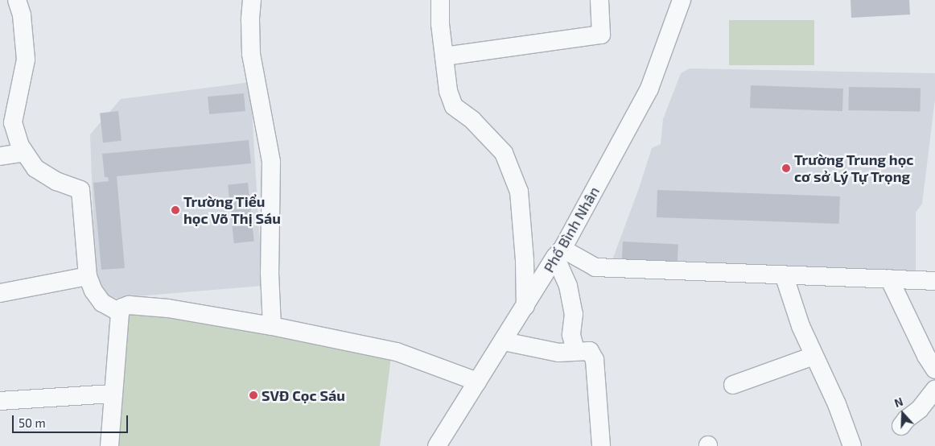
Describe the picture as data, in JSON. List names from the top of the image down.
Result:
{
  "streets": {
    "street": ["Phố Bình Nhân"]
  },
  "places": ["Trường Trung học cơ sở Lý Tự Trọng", "Trường Tiểu học Võ Thị Sáu", "SVĐ Cọc Sáu"],
  "scale_bar": "50 m",
  "north": "top"
}
